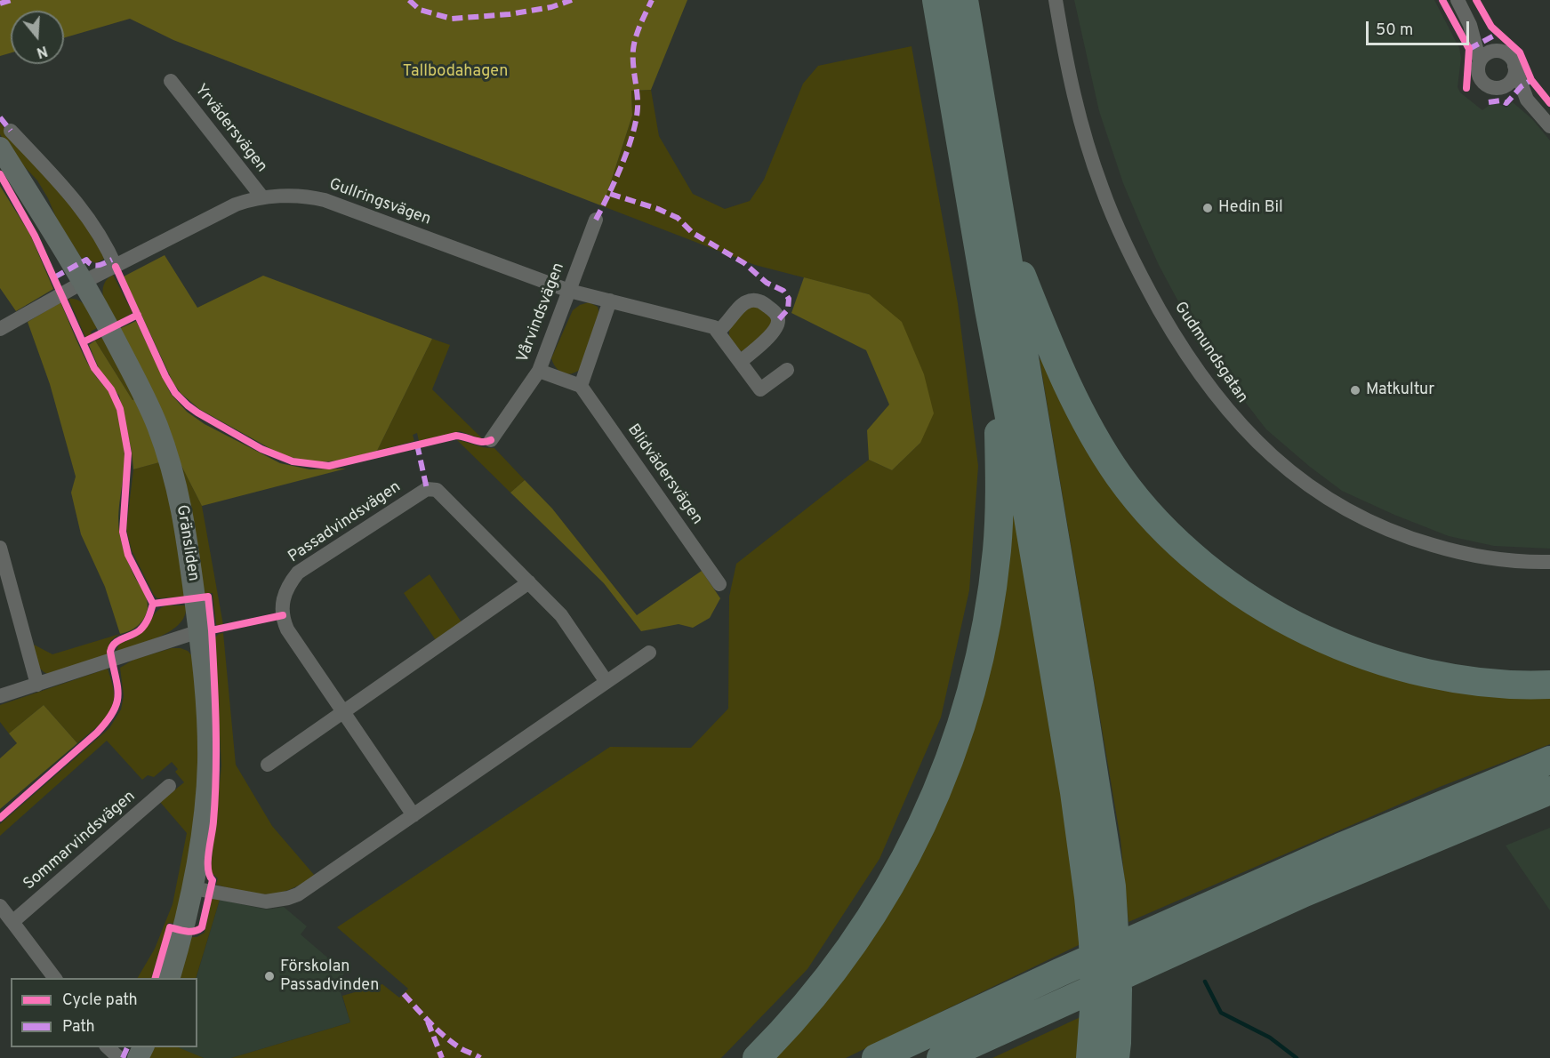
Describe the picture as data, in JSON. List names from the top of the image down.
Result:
{
  "streets": {
    "street": [
      "Yrvädersvägen",
      "Gullringsvägen",
      "Vårvindsvägen",
      "Gudmundsgatan",
      "Blidvädersvägen",
      "Passadvindsvägen",
      "Gränsliden",
      "Sommarvindsvägen"
    ]
  },
  "crossings": [
    ["Yrvädersvägen", "Gullringsvägen"],
    ["Gullringsvägen", "Vårvindsvägen"],
    ["Gullringsvägen", "Gränsliden"]
  ],
  "parks": ["Tallbodahagen"],
  "places": ["Hedin Bil", "Matkultur", "Förskolan Passadvinden"],
  "legend": ["Cycle path", "Path"],
  "scale_bar": "50 m",
  "north": "bottom"
}
